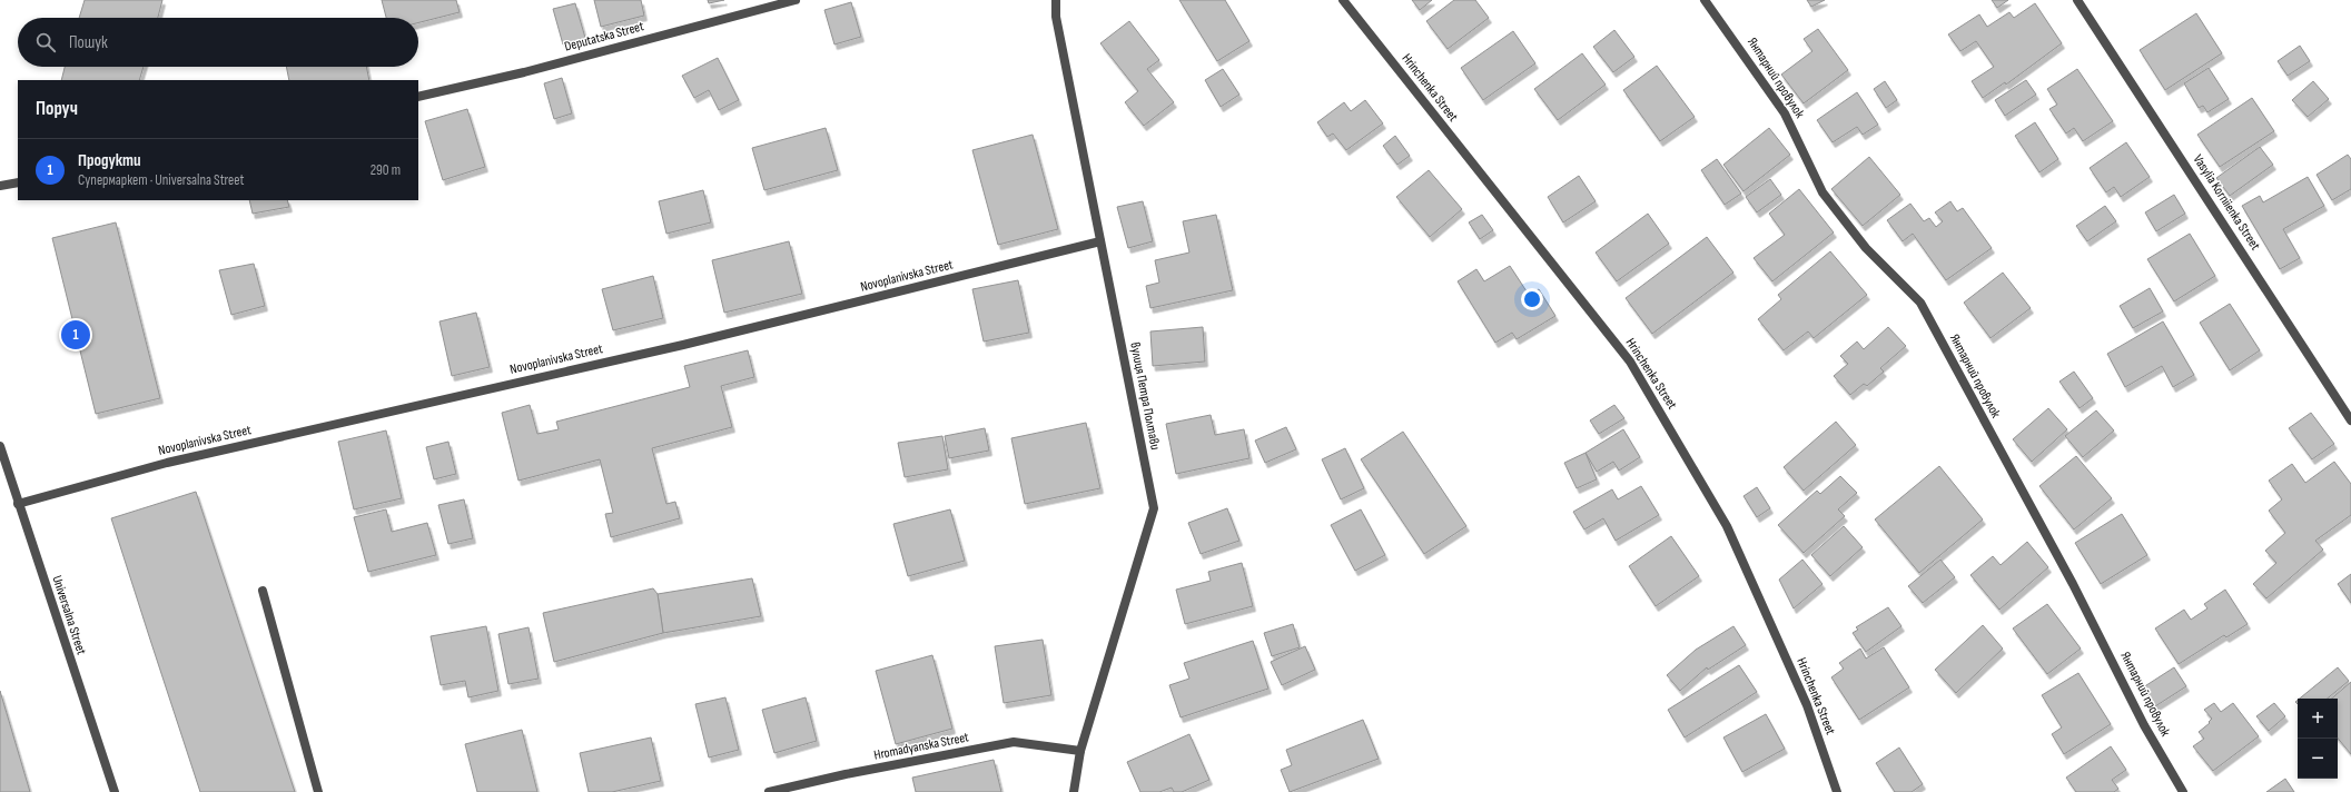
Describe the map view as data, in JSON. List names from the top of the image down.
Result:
{
  "streets": {
    "street": [
      "Deputatska Street",
      "Янтарний провулок",
      "Hrinchenka Street",
      "Vasylia Korniienka Street",
      "Novoplanivska Street",
      "вулиця Петра Полтави",
      "Universalna Street",
      "Hromadyanska Street"
    ]
  },
  "crossings": [
    ["Novoplanivska Street", "вулиця Петра Полтави"],
    ["Novoplanivska Street", "Universalna Street"],
    ["вулиця Петра Полтави", "Hromadyanska Street"]
  ],
  "page": {
    "search": "Пошук",
    "heading": "Поруч",
    "list": [
      {
        "mark": "1",
        "name": "Продукти",
        "note": "Супермаркет · Universalna Street",
        "value": "290 m"
      }
    ],
    "pins": "1",
    "map_buttons": ["+", "−"]
  }
}
